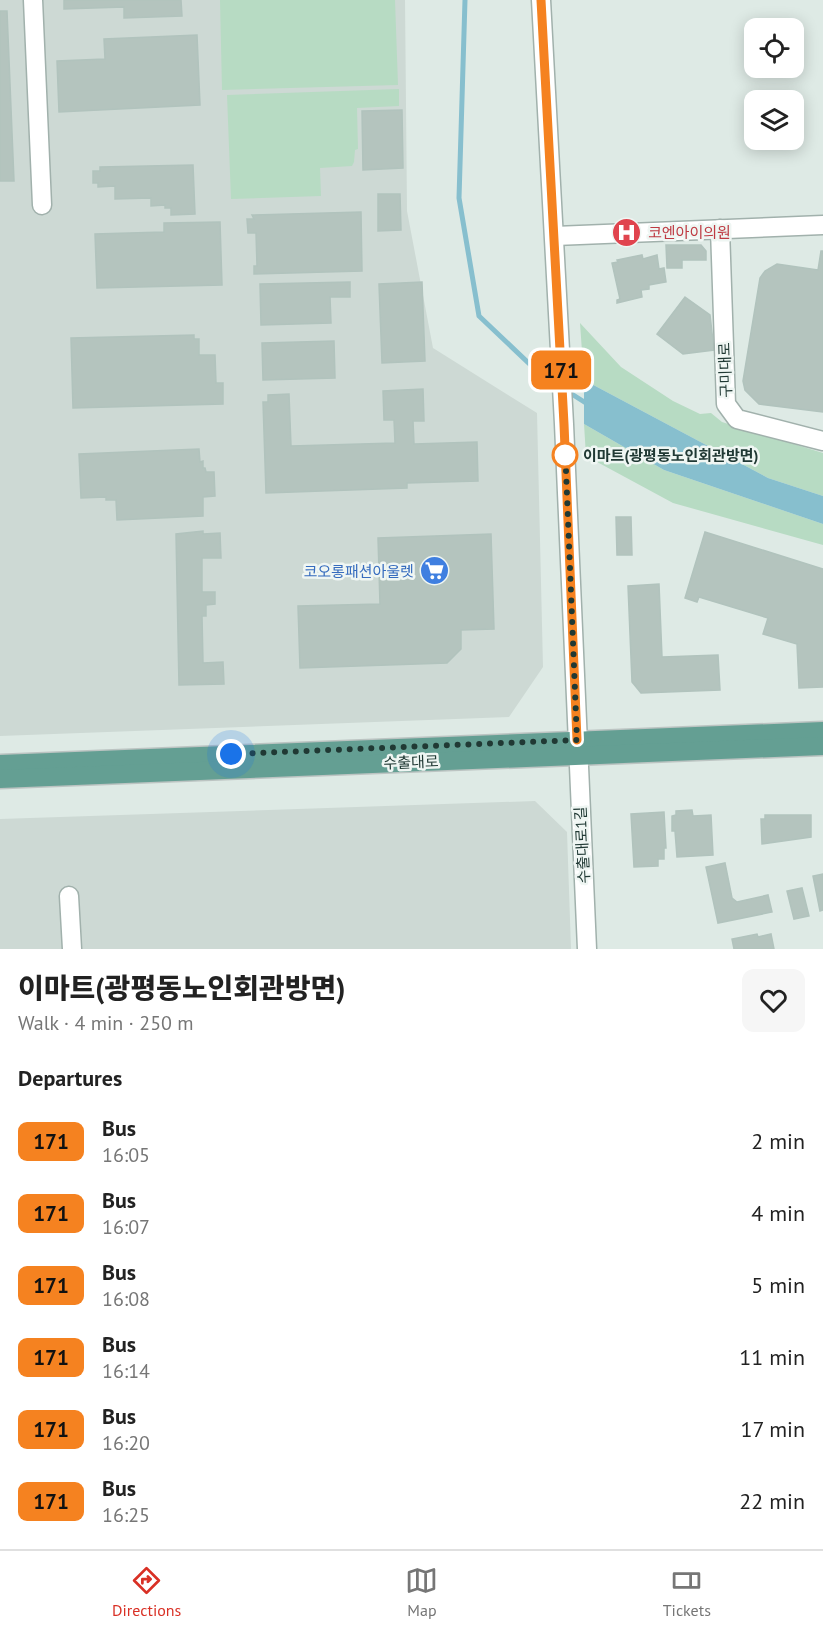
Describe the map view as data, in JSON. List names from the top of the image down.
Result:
{
  "streets": {
    "main road": ["수출대로"],
    "street": ["구미대로", "수출대로1길"]
  },
  "crossings": [
    ["수출대로", "수출대로1길"]
  ],
  "places": {
    "hospital": ["코엔아이의원"],
    "other": ["이마트(광평동노인회관방면)"],
    "supermarket": ["코오롱패션아울렛"]
  },
  "lines": ["bus line 171"],
  "page": {
    "on_map": "171",
    "heading": [
      ["이마트(광평동노인회관방면)", "Walk · 4 min · 250 m"],
      "Departures"
    ],
    "list": [
      {
        "mark": "171",
        "name": "Bus",
        "note": "16:05",
        "value": "2 min"
      },
      {
        "mark": "171",
        "name": "Bus",
        "note": "16:07",
        "value": "4 min"
      },
      {
        "mark": "171",
        "name": "Bus",
        "note": "16:08",
        "value": "5 min"
      },
      {
        "mark": "171",
        "name": "Bus",
        "note": "16:14",
        "value": "11 min"
      },
      {
        "mark": "171",
        "name": "Bus",
        "note": "16:20",
        "value": "17 min"
      },
      {
        "mark": "171",
        "name": "Bus",
        "note": "16:25",
        "value": "22 min"
      }
    ],
    "tabs": ["Directions", "Map", "Tickets"]
  }
}
